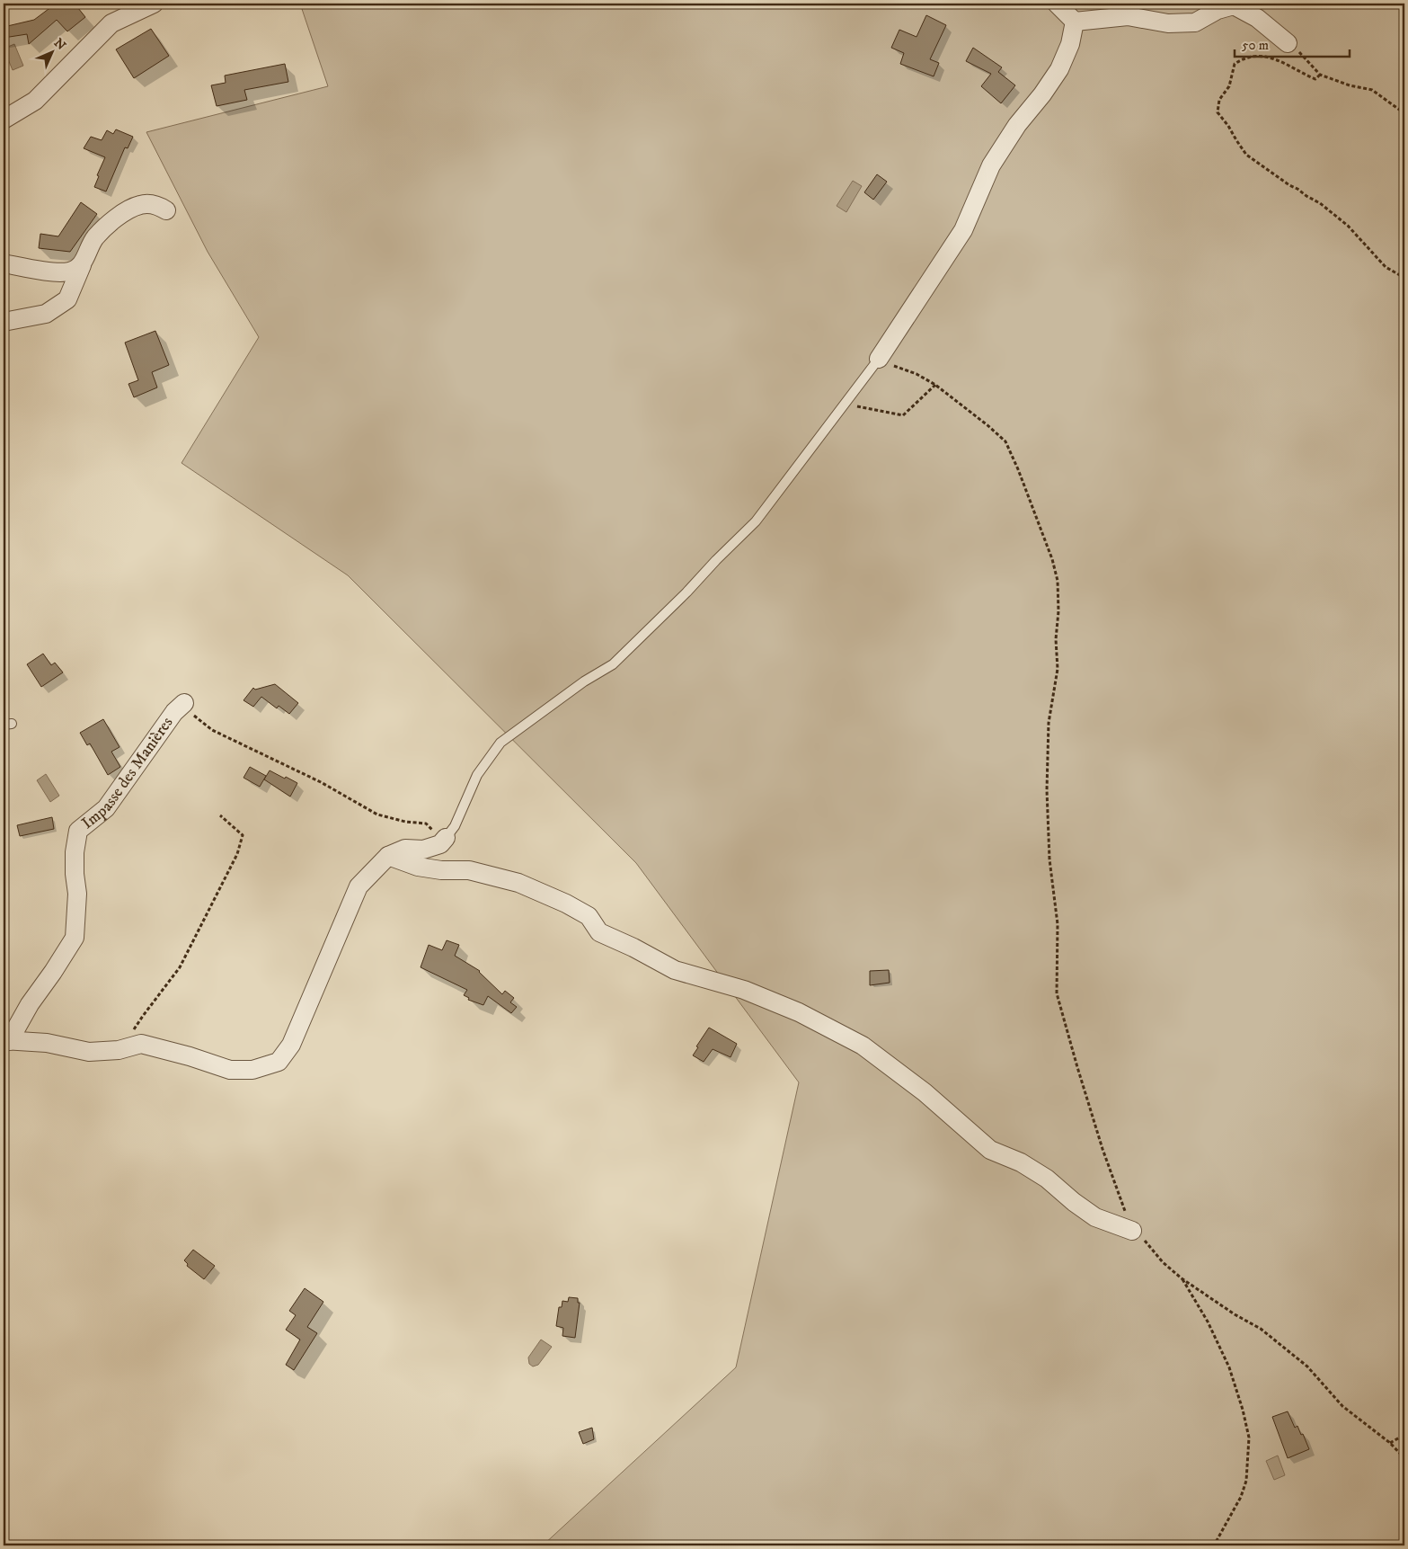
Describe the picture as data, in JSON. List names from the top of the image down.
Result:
{
  "streets": {
    "street": ["Impasse des Manières"]
  },
  "scale_bar": "50 m",
  "north": "top right"
}
